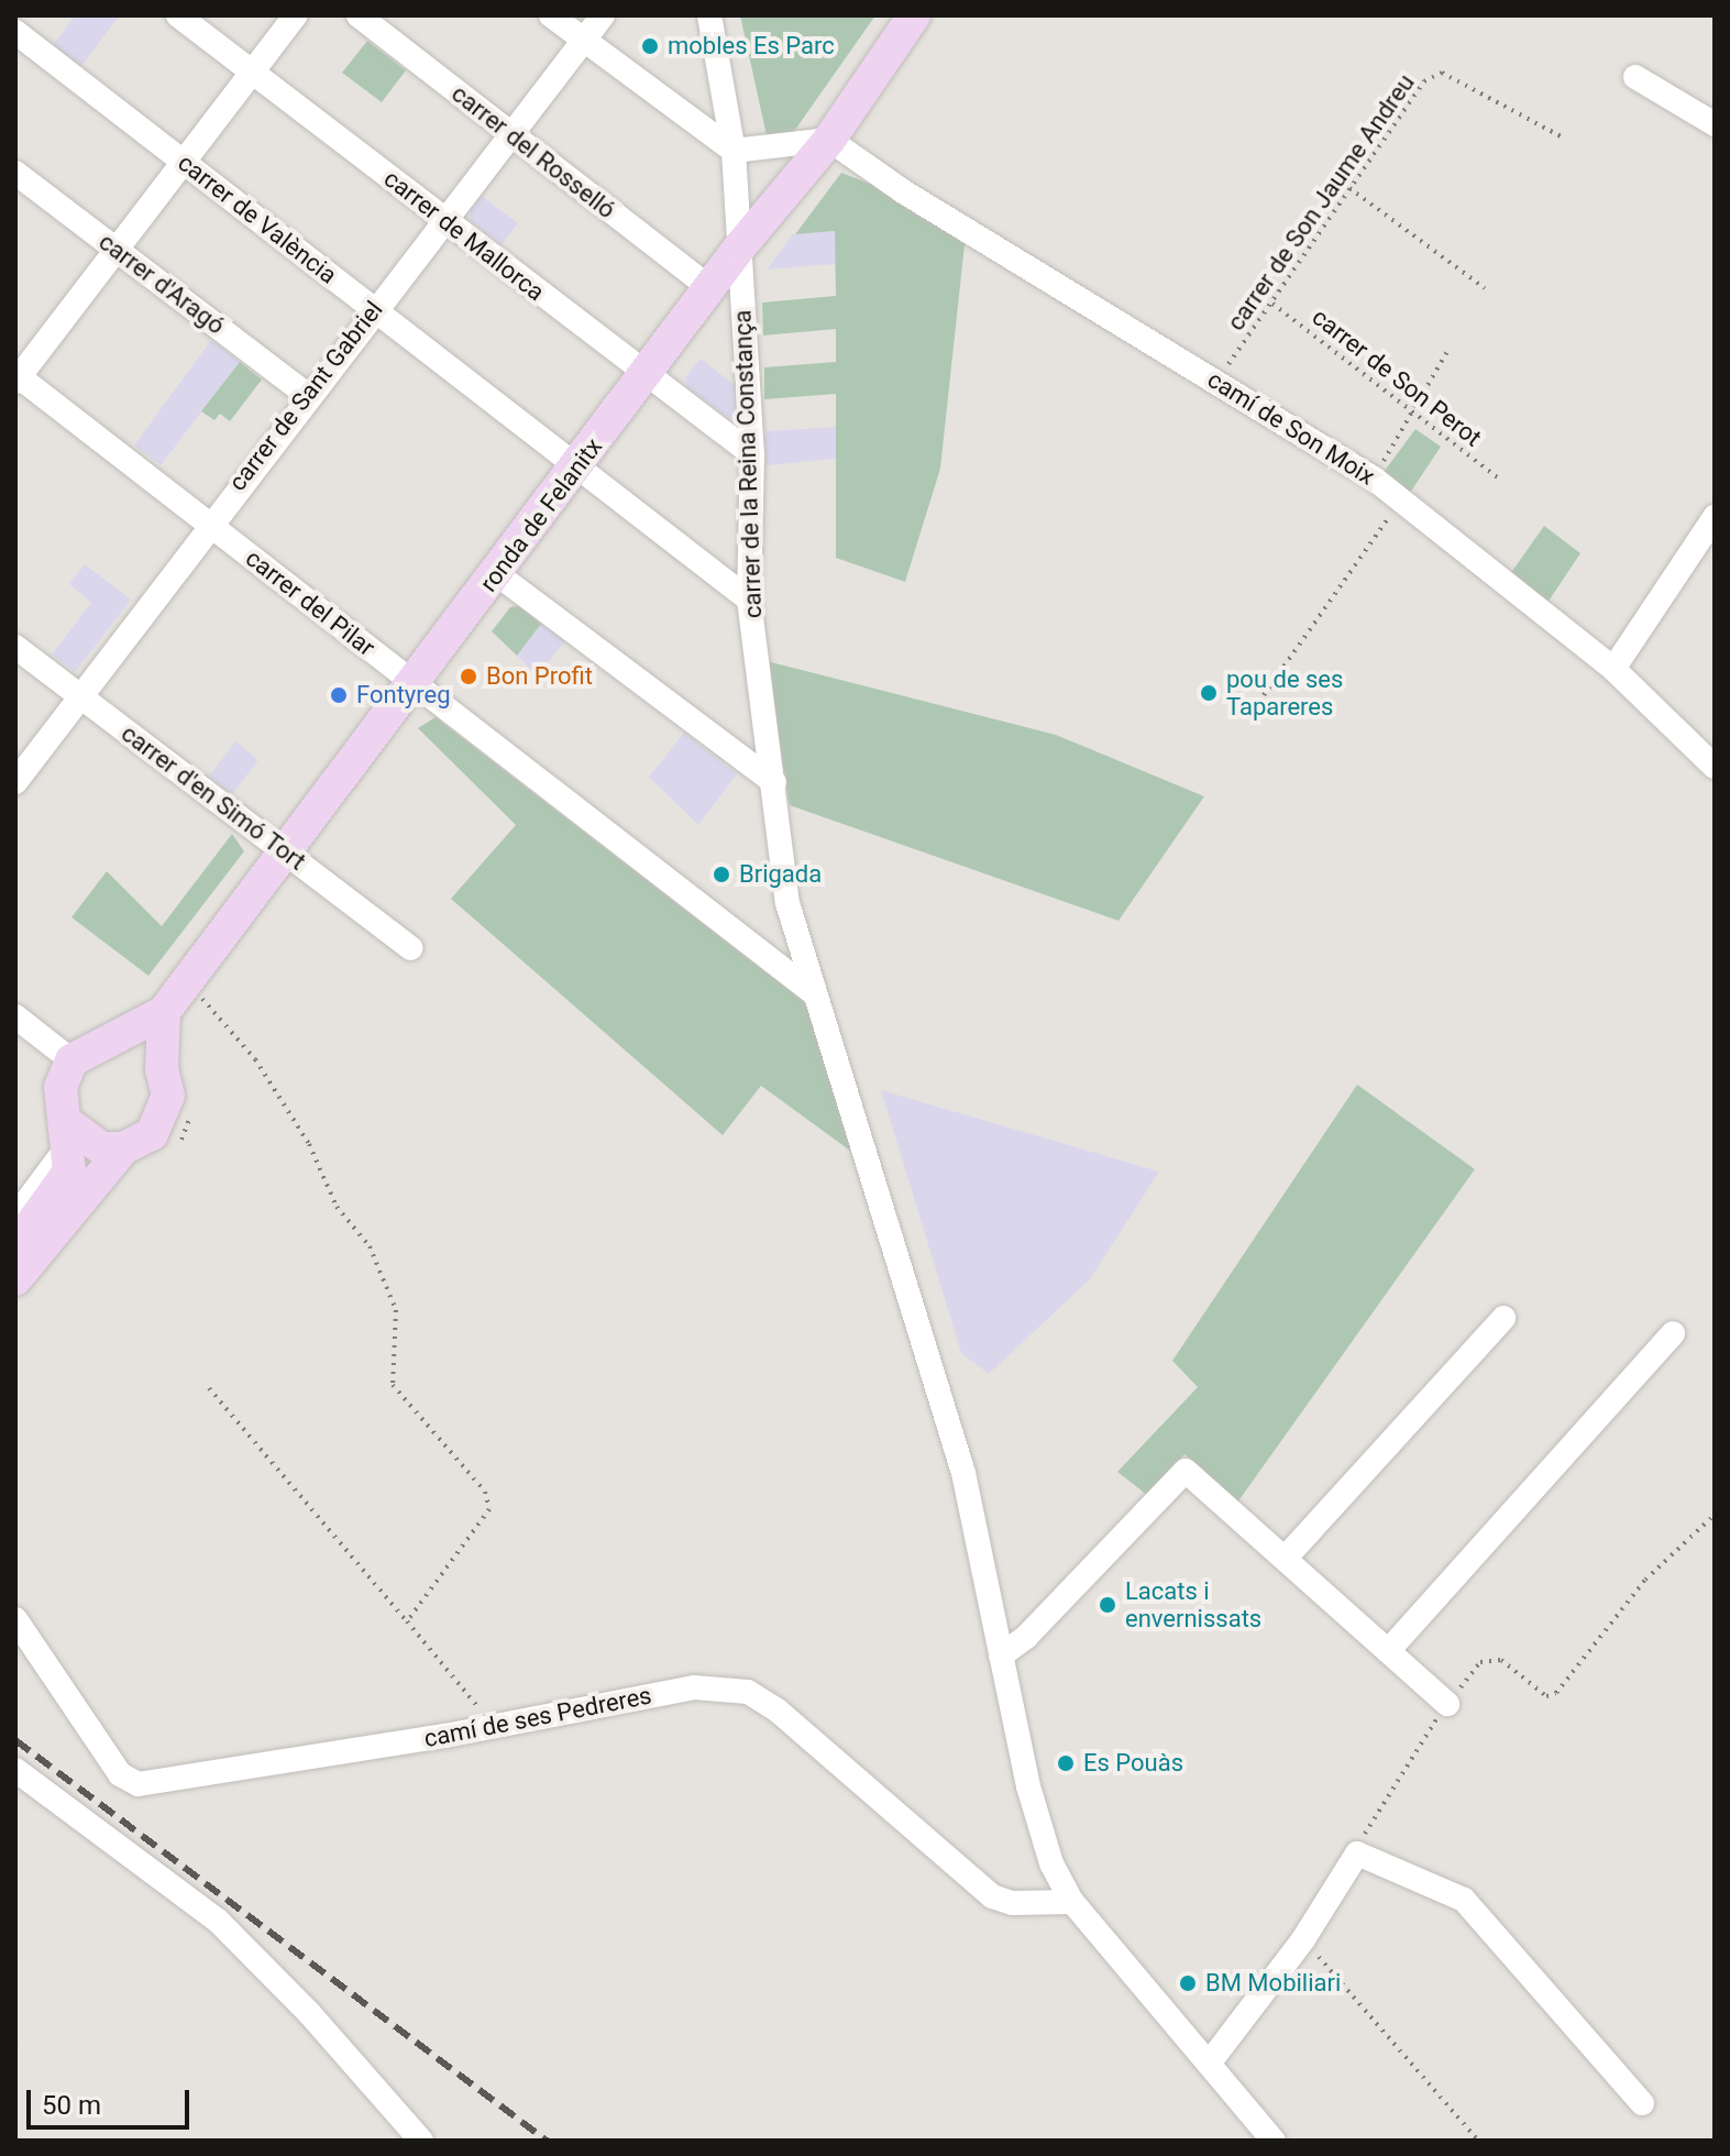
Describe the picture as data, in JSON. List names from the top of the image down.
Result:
{
  "streets": {
    "main road": ["ronda de Felanitx"],
    "street": [
      "carrer del Rosselló",
      "carrer de València",
      "carrer de Mallorca",
      "carrer d'Aragó",
      "carrer de Sant Gabriel",
      "camí de Son Moix",
      "carrer de la Reina Constança",
      "carrer del Pilar",
      "carrer d'en Simó Tort",
      "camí de ses Pedreres"
    ],
    "path": ["carrer de Son Jaume Andreu", "carrer de Son Perot"]
  },
  "crossings": [
    ["carrer del Rosselló", "carrer de Sant Gabriel"],
    ["carrer del Rosselló", "ronda de Felanitx"],
    ["carrer de Son Jaume Andreu", "carrer de Son Perot"],
    ["carrer de Son Jaume Andreu", "camí de Son Moix"],
    ["carrer de València", "carrer de Sant Gabriel"],
    ["carrer de València", "carrer de la Reina Constança"],
    ["carrer de València", "ronda de Felanitx"],
    ["carrer de Mallorca", "carrer de Sant Gabriel"],
    ["carrer de Mallorca", "carrer de la Reina Constança"],
    ["carrer de Mallorca", "ronda de Felanitx"],
    ["carrer d'Aragó", "carrer de Sant Gabriel"],
    ["carrer de Sant Gabriel", "carrer del Pilar"],
    ["carrer de Sant Gabriel", "carrer d'en Simó Tort"],
    ["camí de Son Moix", "ronda de Felanitx"],
    ["carrer de la Reina Constança", "ronda de Felanitx"],
    ["carrer de la Reina Constança", "carrer del Pilar"],
    ["ronda de Felanitx", "carrer del Pilar"],
    ["ronda de Felanitx", "carrer d'en Simó Tort"]
  ],
  "places": [
    "mobles Es Parc",
    "Bon Profit",
    "pou de ses Tapareres",
    "Fontyreg",
    "Brigada",
    "Lacats i envernissats",
    "Es Pouàs",
    "BM Mobiliari"
  ],
  "scale_bar": "50 m"
}
